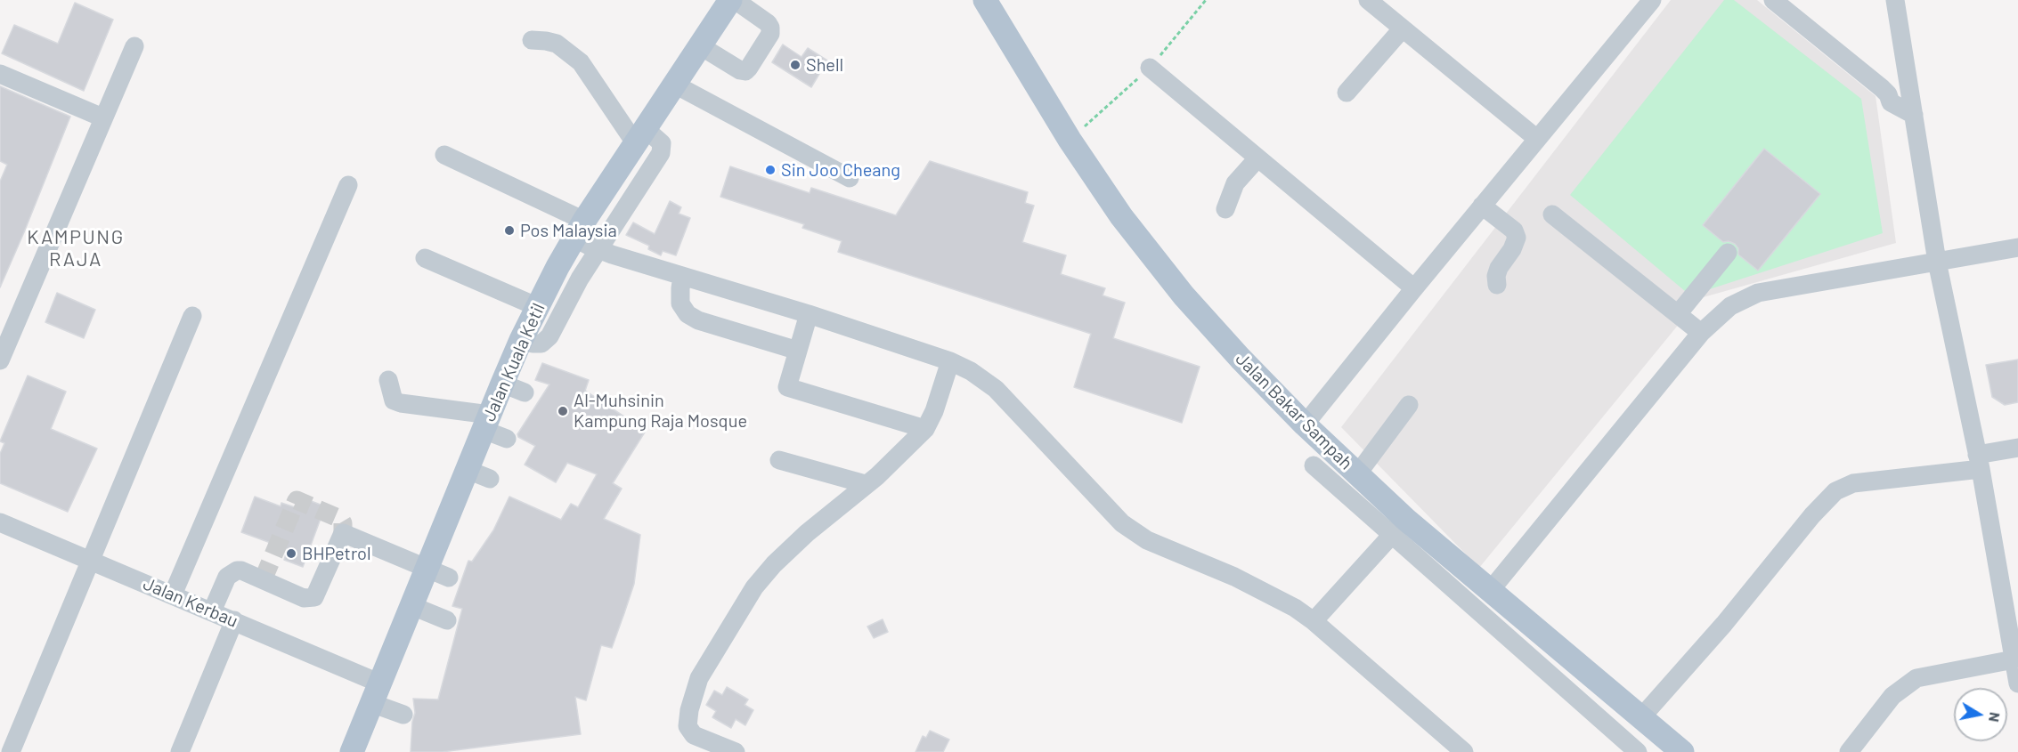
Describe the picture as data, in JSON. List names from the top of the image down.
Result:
{
  "streets": {
    "main road": ["Jalan Kuala Ketil", "Jalan Bakar Sampah"],
    "street": ["Jalan Kerbau"]
  },
  "crossings": [
    ["Jalan Kuala Ketil", "Jalan Kerbau"]
  ],
  "districts": ["KAMPUNG RAJA"],
  "places": [
    "Shell",
    "Sin Joo Cheang",
    "Pos Malaysia",
    "Al-Muhsinin Kampung Raja Mosque",
    "BHPetrol"
  ],
  "north": "right"
}
